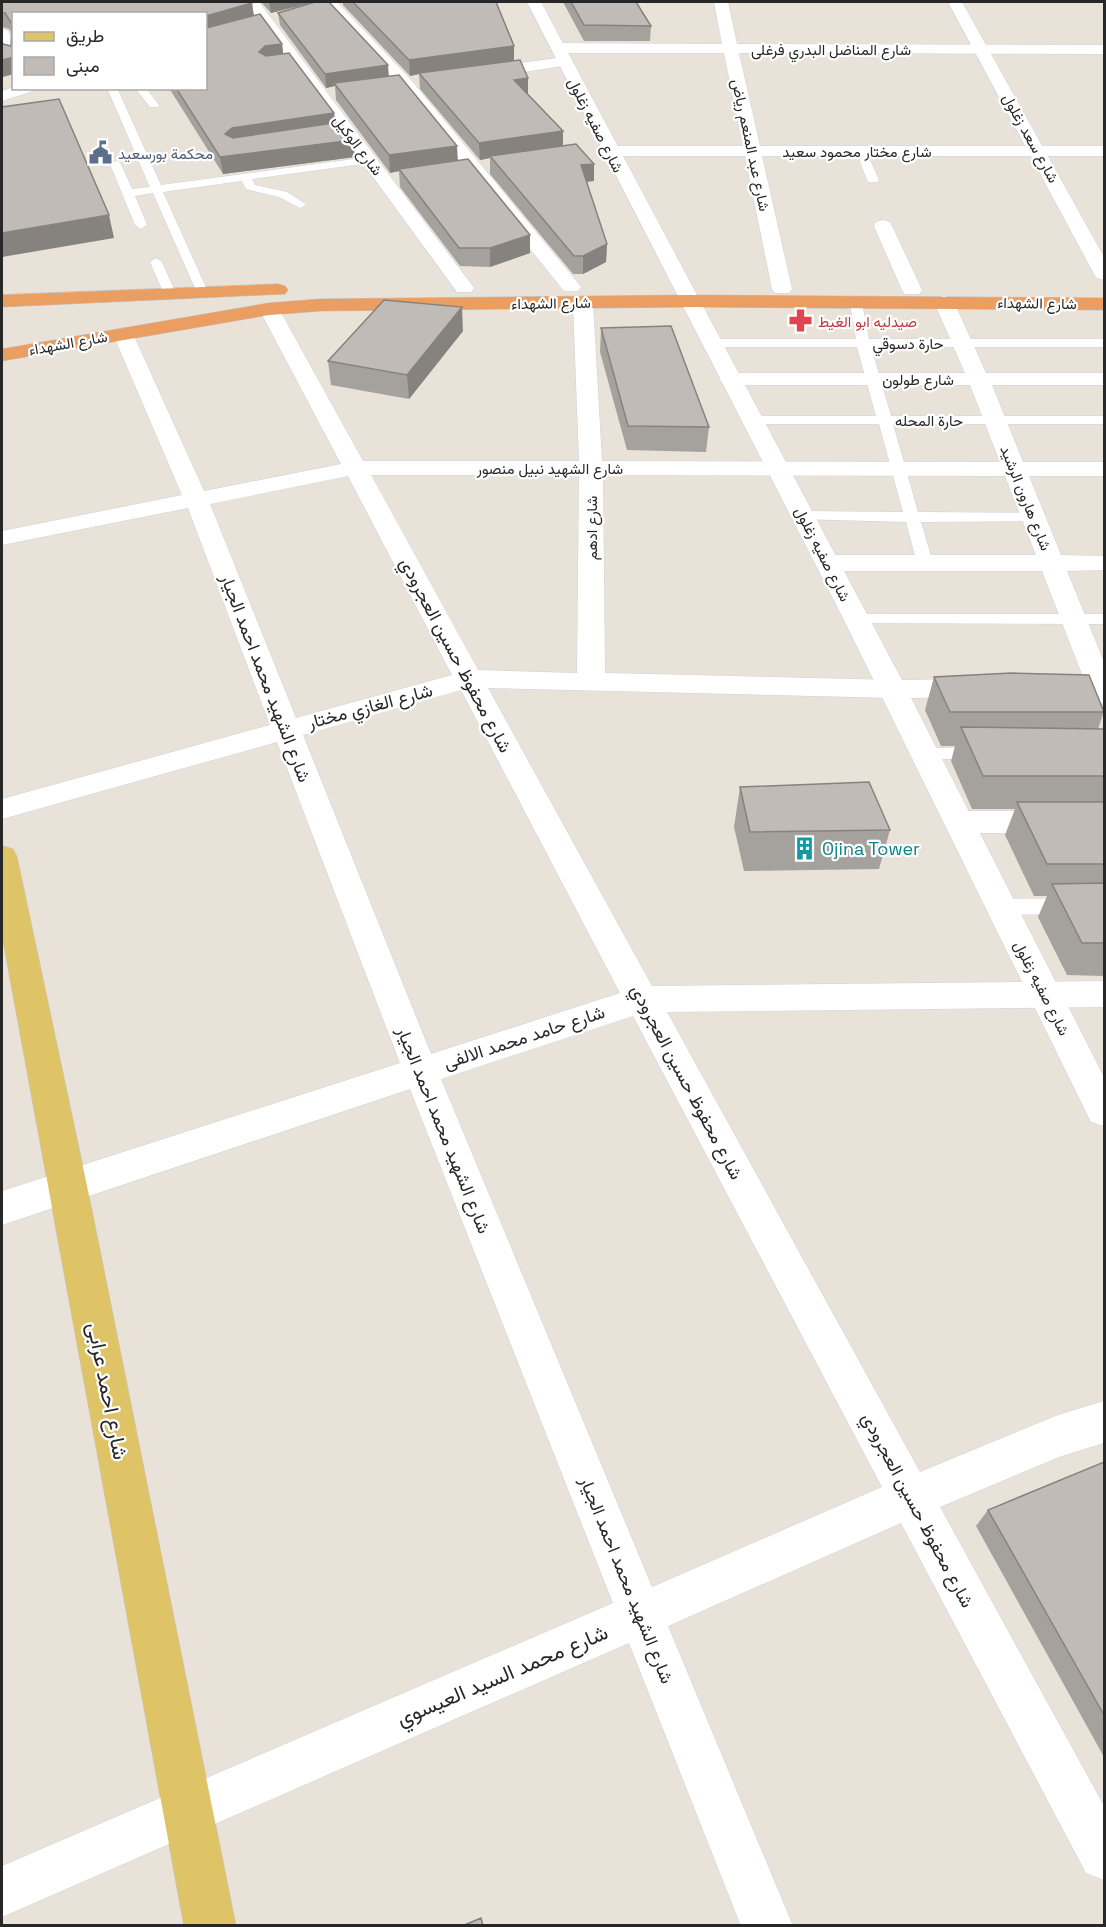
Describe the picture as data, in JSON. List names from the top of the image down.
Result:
{
  "streets": {
    "highway": ["شارع الشهداء"],
    "main road": ["شارع احمد عرابى"],
    "street": [
      "شارع المناضل البدري فرغلى",
      "شارع صفيه زغلول",
      "شارع سعد زغلول",
      "شارع الوكيل",
      "شارع عبد المنعم رياض",
      "شارع مختار محمود سعيد",
      "شارع طولون",
      "شارع الشهيد نبيل منصور",
      "شارع هارون الرشيد",
      "شارع ادهم",
      "شارع محفوظ حسين العجرودي",
      "شارع الشهيد محمد احمد الجيار",
      "شارع الغازي مختار",
      "شارع حامد محمد الالفى",
      "شارع محمد السيد العيسوي"
    ],
    "lane": ["حارة دسوقي", "حارة المحله"]
  },
  "crossings": [
    ["شارع المناضل البدري فرغلى", "شارع صفيه زغلول"],
    ["شارع المناضل البدري فرغلى", "شارع سعد زغلول"],
    ["شارع المناضل البدري فرغلى", "شارع عبد المنعم رياض"],
    ["شارع صفيه زغلول", "شارع مختار محمود سعيد"],
    ["شارع صفيه زغلول", "شارع الشهداء"],
    ["شارع صفيه زغلول", "حارة دسوقي"],
    ["شارع صفيه زغلول", "شارع طولون"],
    ["شارع صفيه زغلول", "حارة المحله"],
    ["شارع صفيه زغلول", "شارع الشهيد نبيل منصور"],
    ["شارع صفيه زغلول", "شارع الغازي مختار"],
    ["شارع صفيه زغلول", "شارع حامد محمد الالفى"],
    ["شارع سعد زغلول", "شارع مختار محمود سعيد"],
    ["شارع الوكيل", "شارع الشهداء"],
    ["شارع عبد المنعم رياض", "شارع مختار محمود سعيد"],
    ["شارع عبد المنعم رياض", "شارع الشهداء"],
    ["شارع الشهداء", "شارع هارون الرشيد"],
    ["شارع الشهداء", "شارع ادهم"],
    ["شارع الشهداء", "شارع محفوظ حسين العجرودي"],
    ["شارع الشهداء", "شارع الشهيد محمد احمد الجيار"],
    ["حارة دسوقي", "شارع هارون الرشيد"],
    ["شارع طولون", "شارع هارون الرشيد"],
    ["حارة المحله", "شارع هارون الرشيد"],
    ["شارع الشهيد نبيل منصور", "شارع هارون الرشيد"],
    ["شارع الشهيد نبيل منصور", "شارع ادهم"],
    ["شارع الشهيد نبيل منصور", "شارع محفوظ حسين العجرودي"],
    ["شارع الشهيد نبيل منصور", "شارع الشهيد محمد احمد الجيار"],
    ["شارع هارون الرشيد", "شارع الغازي مختار"],
    ["شارع ادهم", "شارع الغازي مختار"],
    ["شارع محفوظ حسين العجرودي", "شارع الغازي مختار"],
    ["شارع محفوظ حسين العجرودي", "شارع حامد محمد الالفى"],
    ["شارع محفوظ حسين العجرودي", "شارع محمد السيد العيسوي"],
    ["شارع الشهيد محمد احمد الجيار", "شارع الغازي مختار"],
    ["شارع الشهيد محمد احمد الجيار", "شارع حامد محمد الالفى"],
    ["شارع الشهيد محمد احمد الجيار", "شارع محمد السيد العيسوي"],
    ["شارع حامد محمد الالفى", "شارع احمد عرابى"],
    ["شارع احمد عرابى", "شارع محمد السيد العيسوي"]
  ],
  "places": {
    "public building": ["محكمة بورسعيد"],
    "pharmacy": ["صيدليه ابو الغيط"],
    "building": ["Ojina Tower"]
  },
  "legend": ["طريق", "مبنى"]
}
